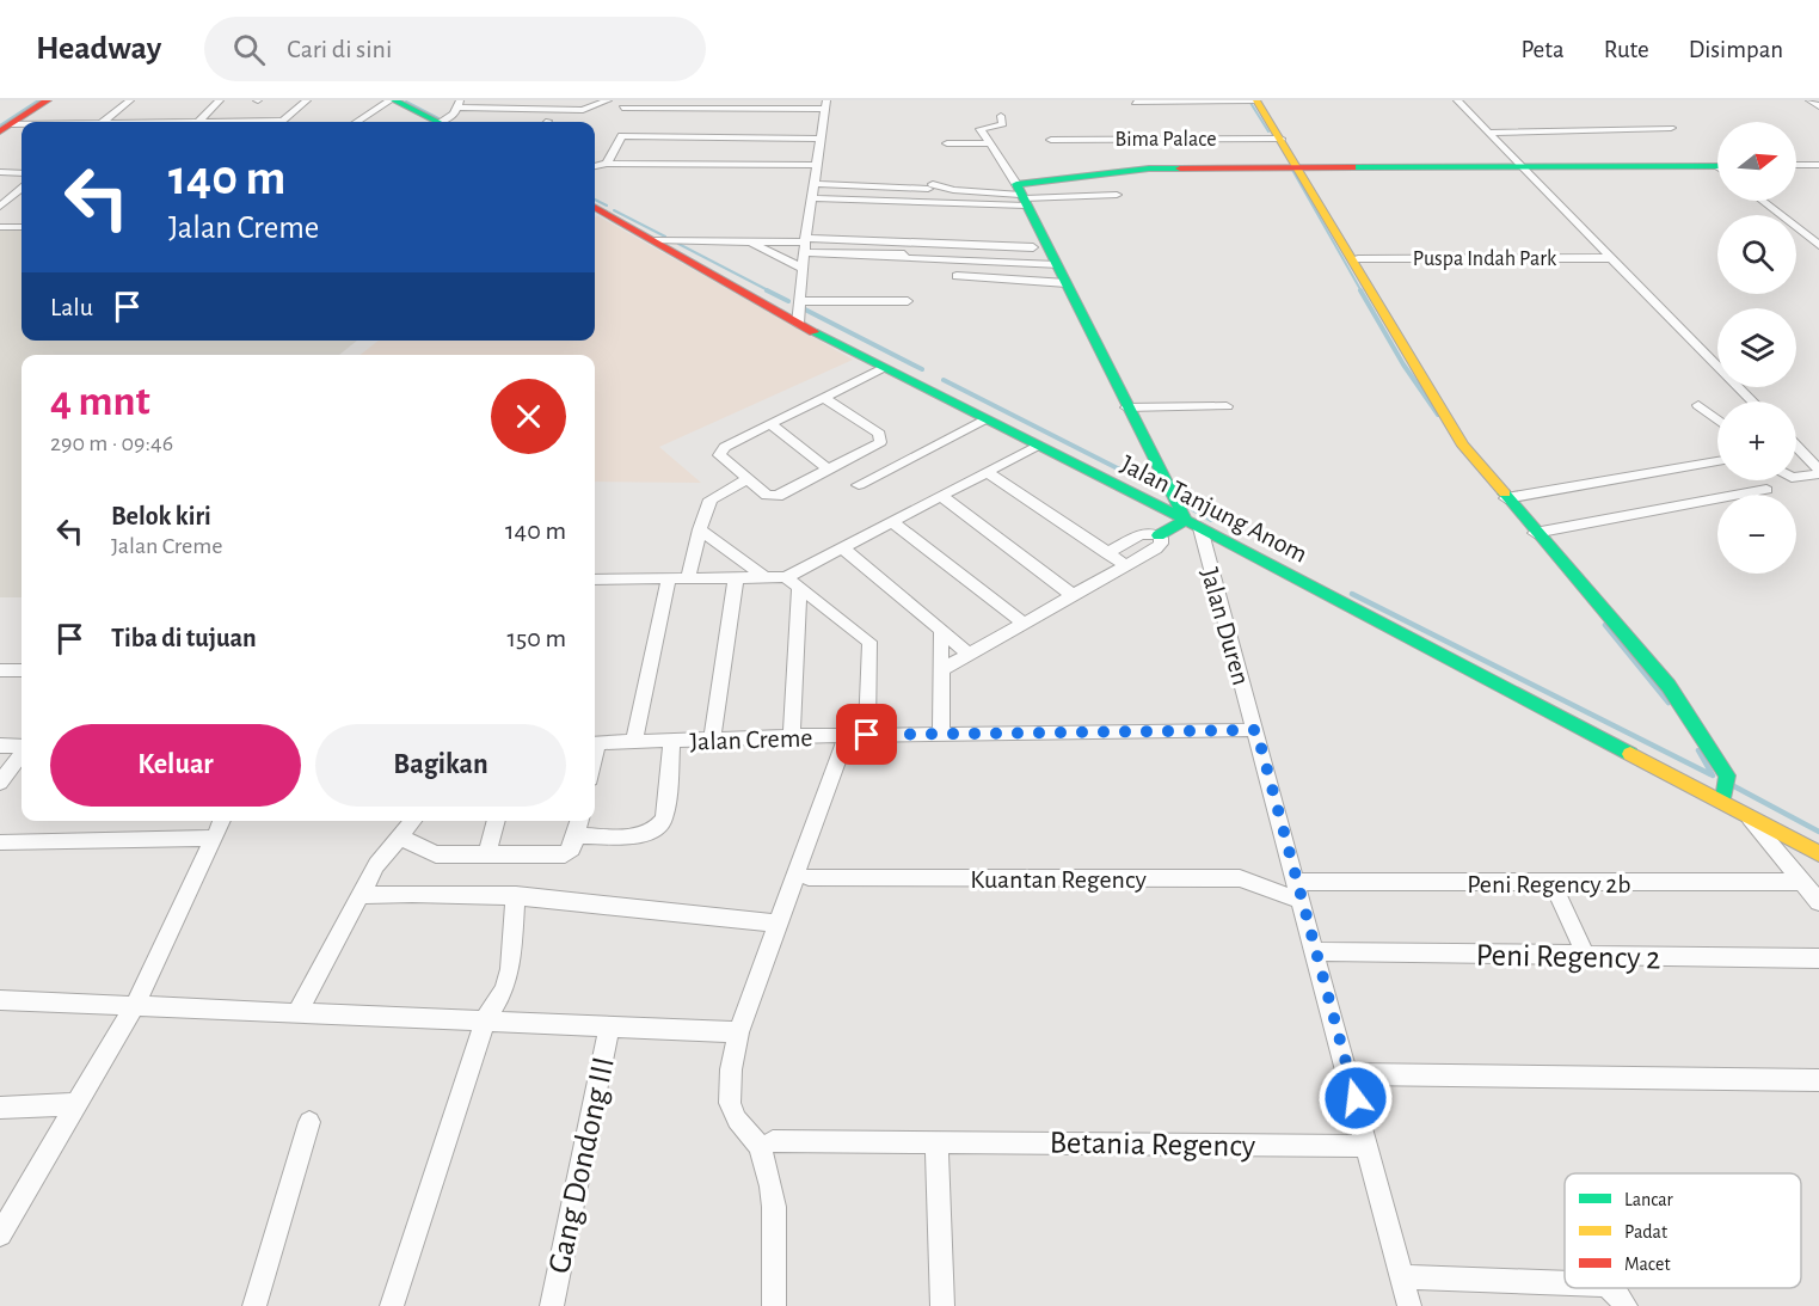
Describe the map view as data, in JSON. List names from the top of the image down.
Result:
{
  "streets": {
    "street": [
      "Bima Palace",
      "Puspa Indah Park",
      "Jalan Tanjung Anom",
      "Jalan Duren",
      "Jalan Creme",
      "Kuantan Regency",
      "Peni Regency 2b",
      "Peni Regency 2",
      "Betania Regency",
      "Gang Dondong III"
    ]
  },
  "crossings": [
    ["Jalan Tanjung Anom", "Jalan Duren"],
    ["Jalan Duren", "Jalan Creme"],
    ["Jalan Duren", "Kuantan Regency"],
    ["Jalan Duren", "Peni Regency 2b"],
    ["Jalan Duren", "Peni Regency 2"],
    ["Jalan Duren", "Betania Regency"],
    ["Kuantan Regency", "Peni Regency 2b"]
  ],
  "legend": ["Lancar", "Padat", "Macet"],
  "north": "right",
  "page": {
    "header": "Headway",
    "search": "Cari di sini",
    "nav": ["Peta", "Rute", "Disimpan"],
    "map_buttons": ["+", "−"],
    "turn": ["140 m", "Jalan Creme"],
    "then": "Lalu",
    "heading": ["4 mnt", "290 m · 09:46"],
    "list": [
      {
        "name": "Belok kiri",
        "note": "Jalan Creme",
        "value": "140 m"
      },
      {
        "name": "Tiba di tujuan",
        "value": "150 m"
      }
    ],
    "buttons": ["Keluar", "Bagikan"]
  }
}
